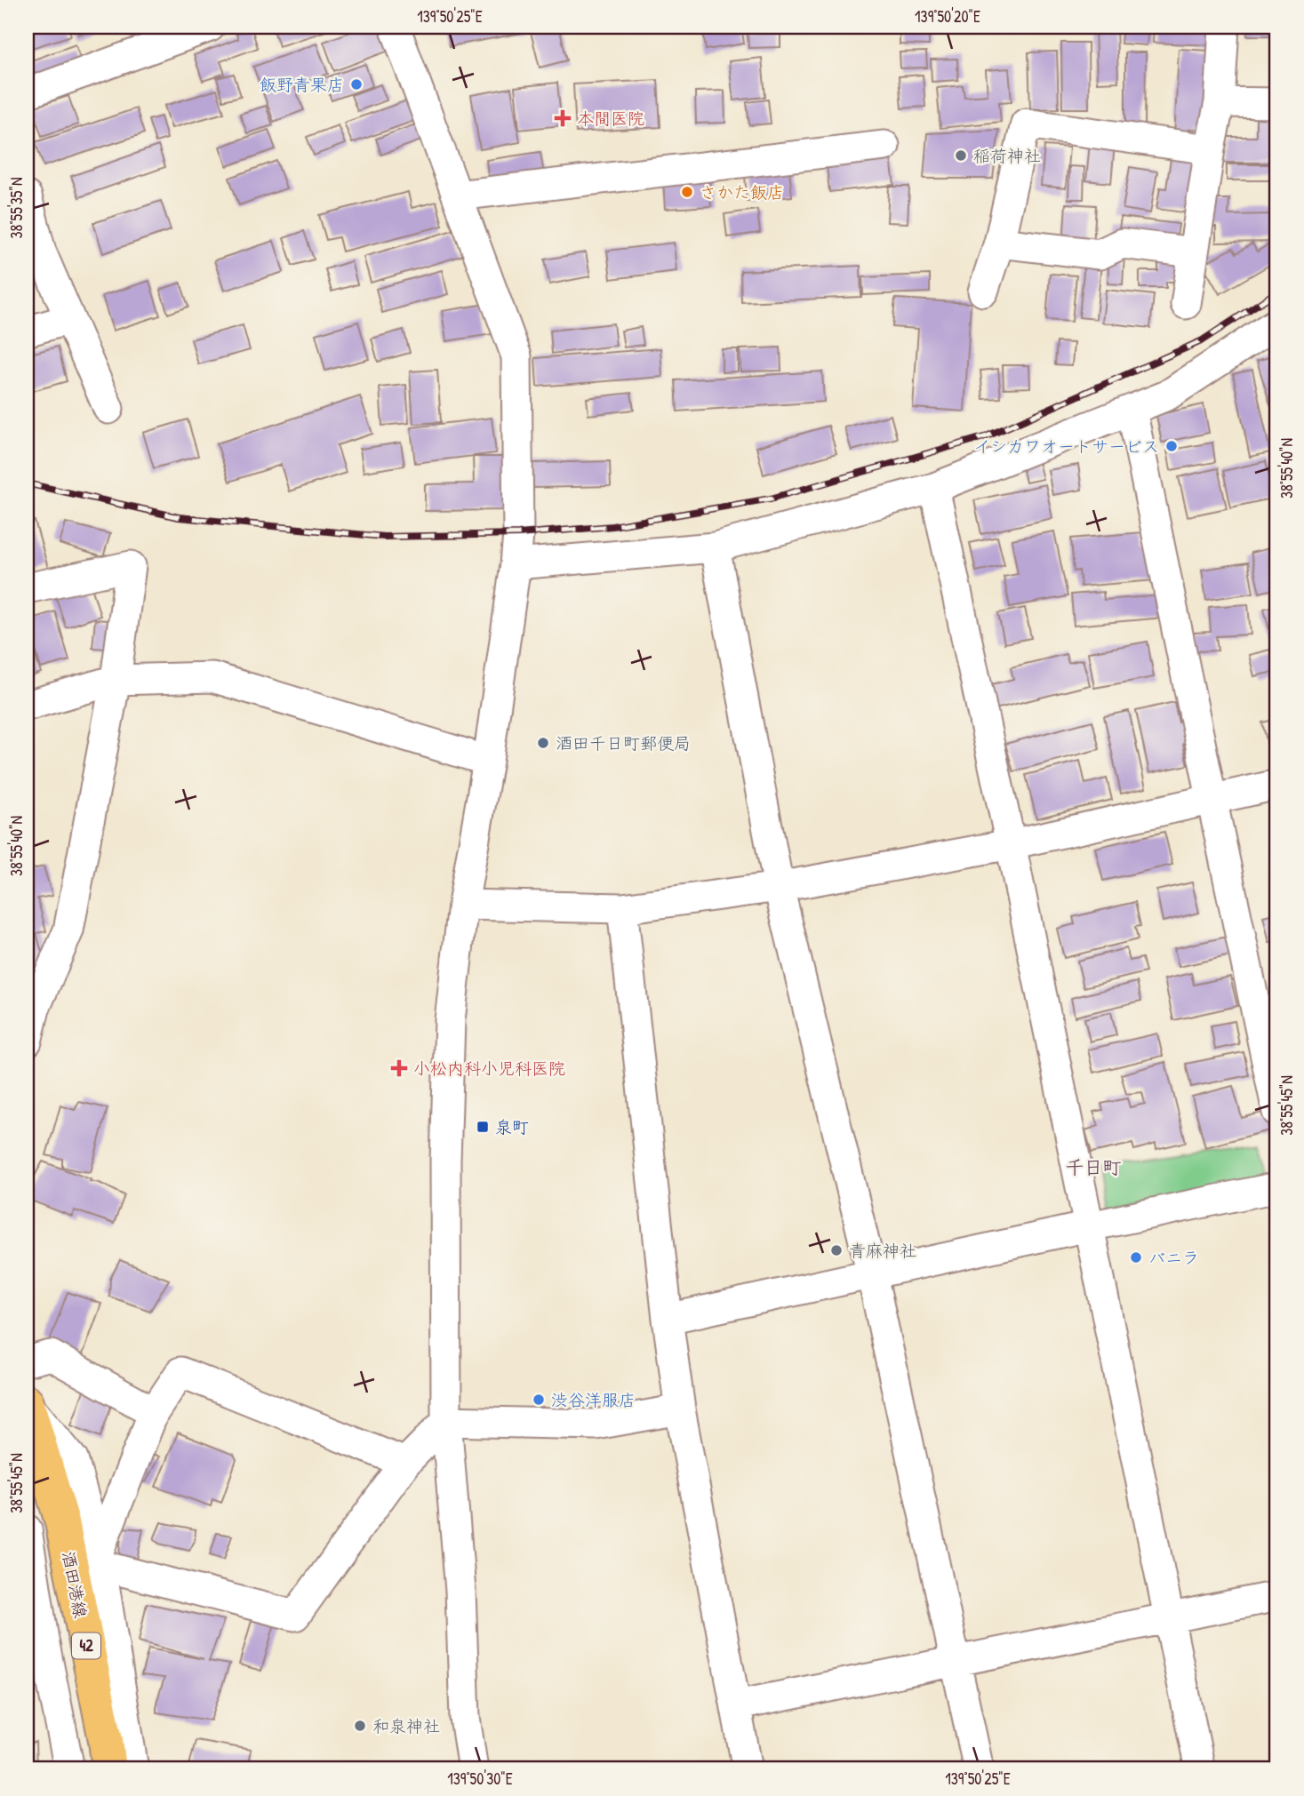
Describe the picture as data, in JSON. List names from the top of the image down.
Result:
{
  "streets": {
    "main road": ["酒田港線", "42"]
  },
  "districts": ["千日町"],
  "places": {
    "other": [
      "飯野青果店",
      "稲荷神社",
      "さかた飯店",
      "イシカワオートサービス",
      "酒田千日町郵便局",
      "青麻神社",
      "バニラ",
      "渋谷洋服店",
      "和泉神社"
    ],
    "health": ["本間医院", "小松内科小児科医院"],
    "transit": ["泉町"]
  },
  "coordinates": [
    "139°50'25\"E",
    "139°50'20\"E",
    "38°55'35\"N",
    "38°55'40\"N",
    "38°55'45\"N",
    "139°50'30\"E"
  ]
}
